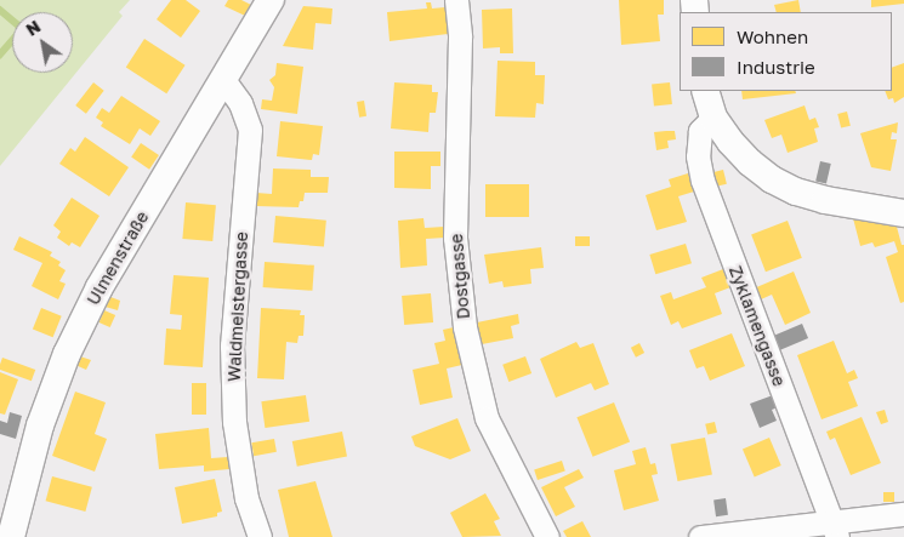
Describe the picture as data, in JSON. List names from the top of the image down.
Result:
{
  "streets": {
    "street": [
      "Ulmenstraße",
      "Dostgasse",
      "Waldmeistergasse",
      "Zyklamengasse"
    ]
  },
  "crossings": [
    ["Ulmenstraße", "Waldmeistergasse"]
  ],
  "legend": ["Wohnen", "Industrie"],
  "north": "top left"
}
